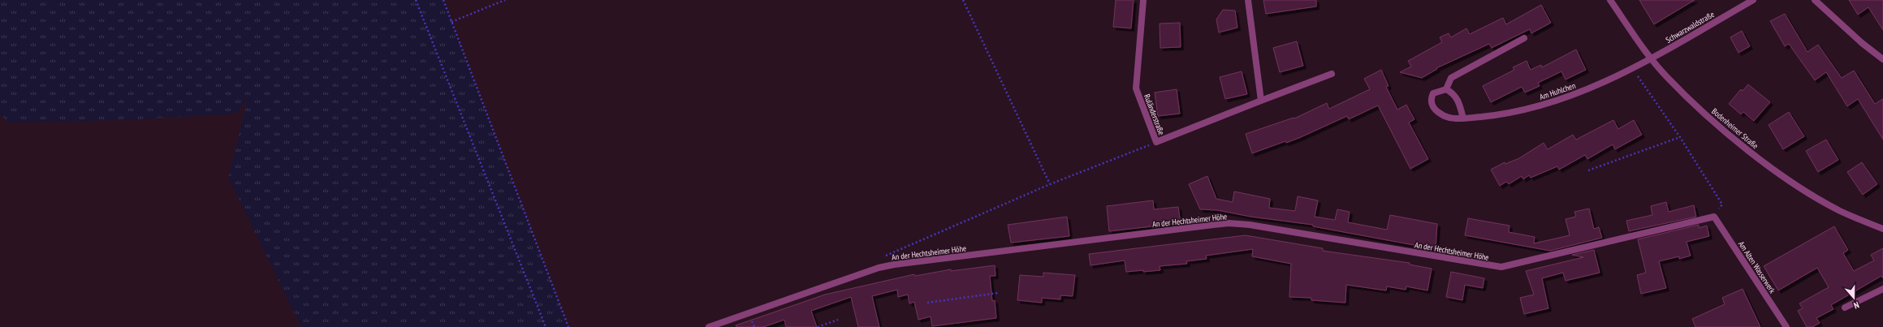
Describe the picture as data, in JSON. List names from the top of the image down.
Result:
{
  "streets": {
    "street": [
      "Schwarzwaldstraße",
      "Am Huhlchen",
      "Ruländerstraße",
      "Bodenheimer Straße",
      "An der Hechtsheimer Höhe",
      "Am Alten Wasserwerk"
    ]
  },
  "crossings": [
    ["Schwarzwaldstraße", "Am Huhlchen"],
    ["Schwarzwaldstraße", "Bodenheimer Straße"],
    ["Am Huhlchen", "Bodenheimer Straße"],
    ["An der Hechtsheimer Höhe", "Am Alten Wasserwerk"]
  ],
  "north": "bottom"
}
